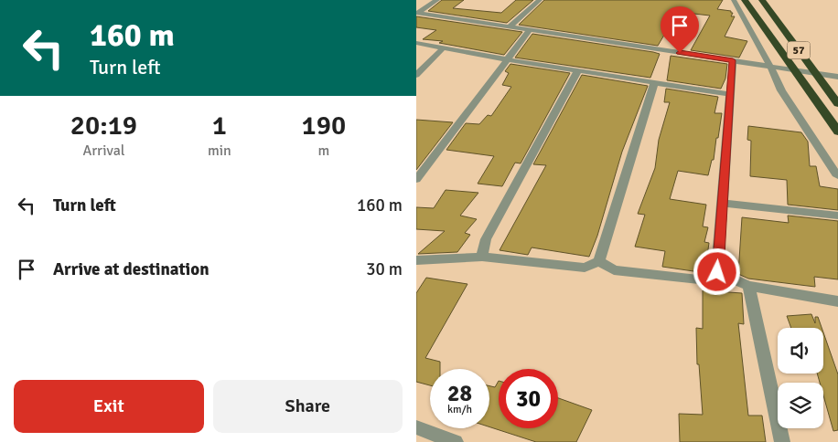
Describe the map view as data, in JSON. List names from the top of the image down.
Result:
{
  "streets": {
    "highway": ["57"]
  },
  "page": {
    "turn": ["160 m", "Turn left"],
    "eta": [
      "20:19",
      "Arrival",
      "1",
      "min",
      "190",
      "m"
    ],
    "list": [
      {
        "name": "Turn left",
        "value": "160 m"
      },
      {
        "name": "Arrive at destination",
        "value": "30 m"
      }
    ],
    "speed": "28 km/h",
    "limit": "30",
    "buttons": ["Exit", "Share"]
  }
}
